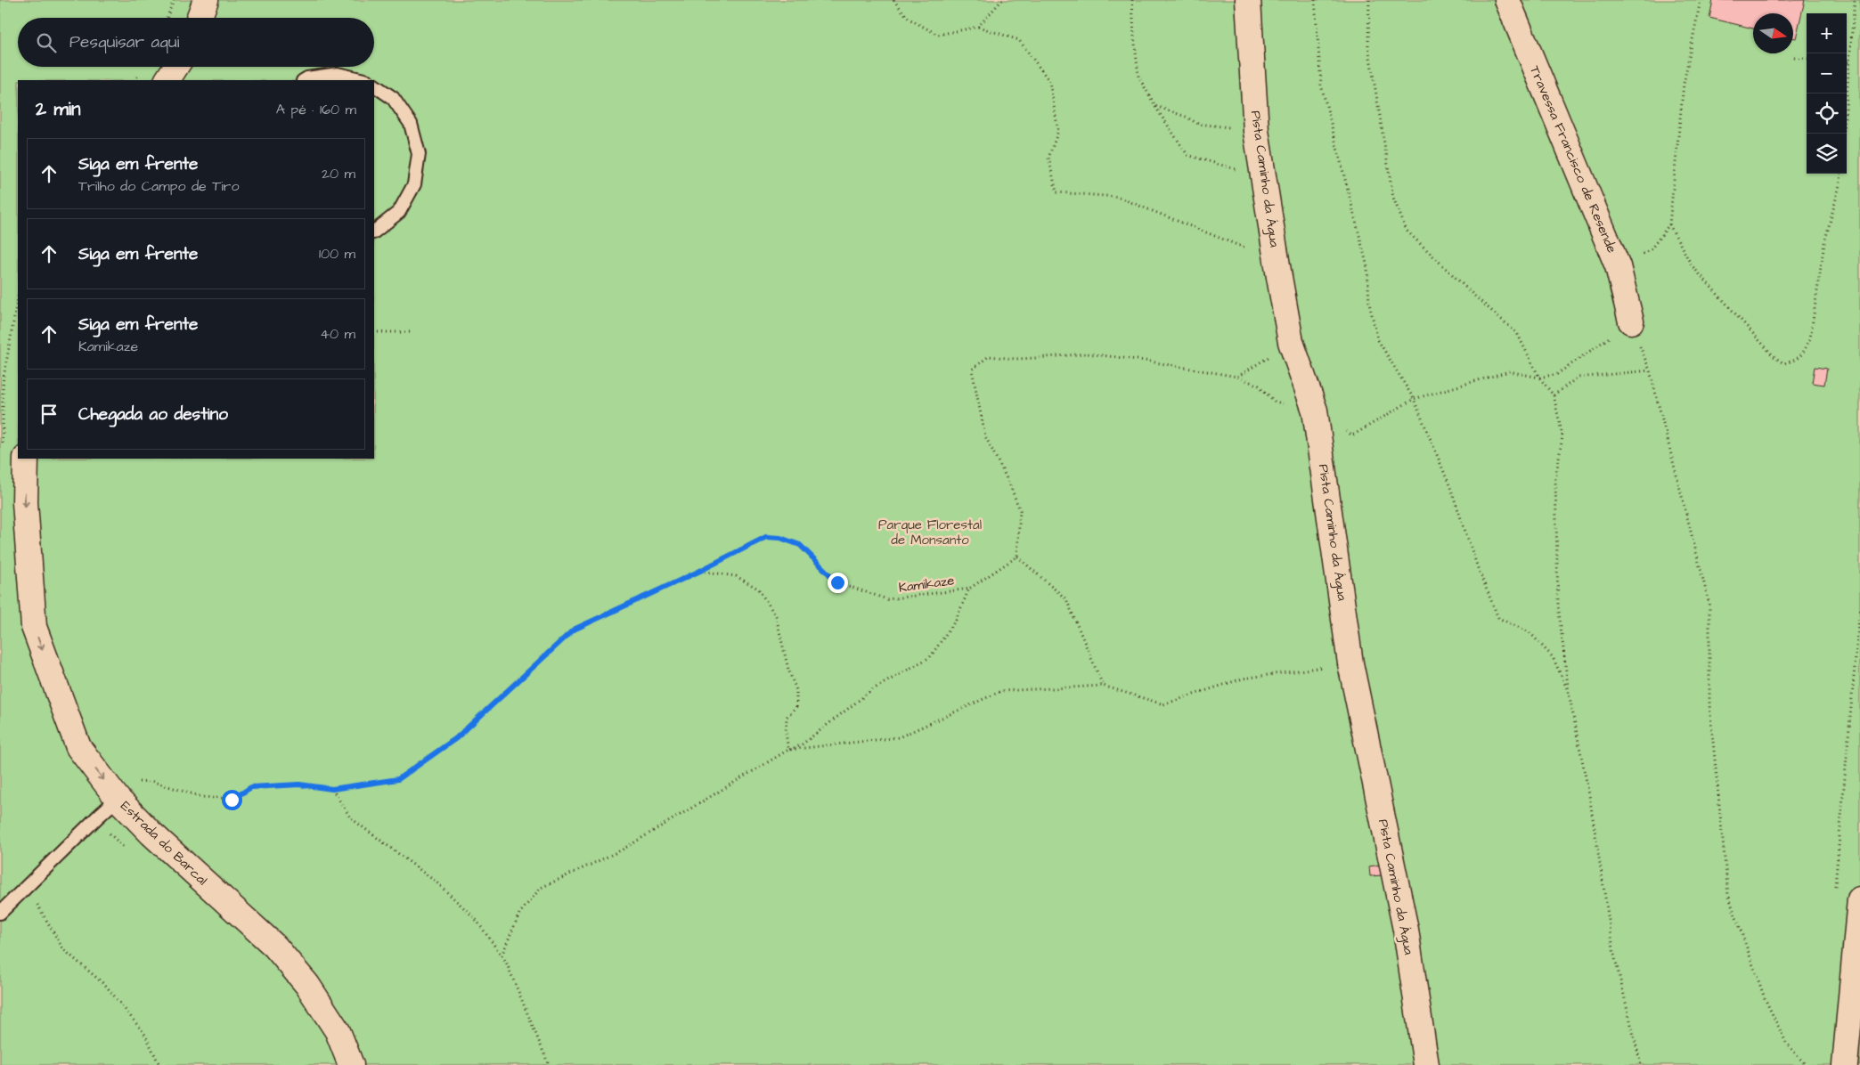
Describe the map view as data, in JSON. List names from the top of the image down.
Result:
{
  "streets": {
    "main road": ["Travessa Francisco de Resende", "Pista Caminho da Água", "Estrada do Barcal"],
    "path": ["Kamikaze"]
  },
  "crossings": [
    ["Kamikaze", "Estrada do Barcal"]
  ],
  "one_way": ["Estrada do Barcal"],
  "parks": ["Parque Florestal de Monsanto"],
  "north": "right",
  "page": {
    "map_buttons": ["+", "−"],
    "search": "Pesquisar aqui",
    "heading": ["2 min", "A pé · 160 m"],
    "list": [
      ["Siga em frente", "Trilho do Campo de Tiro", "20 m"],
      ["Siga em frente", "100 m"],
      ["Siga em frente", "Kamikaze", "40 m"],
      "Chegada ao destino"
    ]
  }
}
